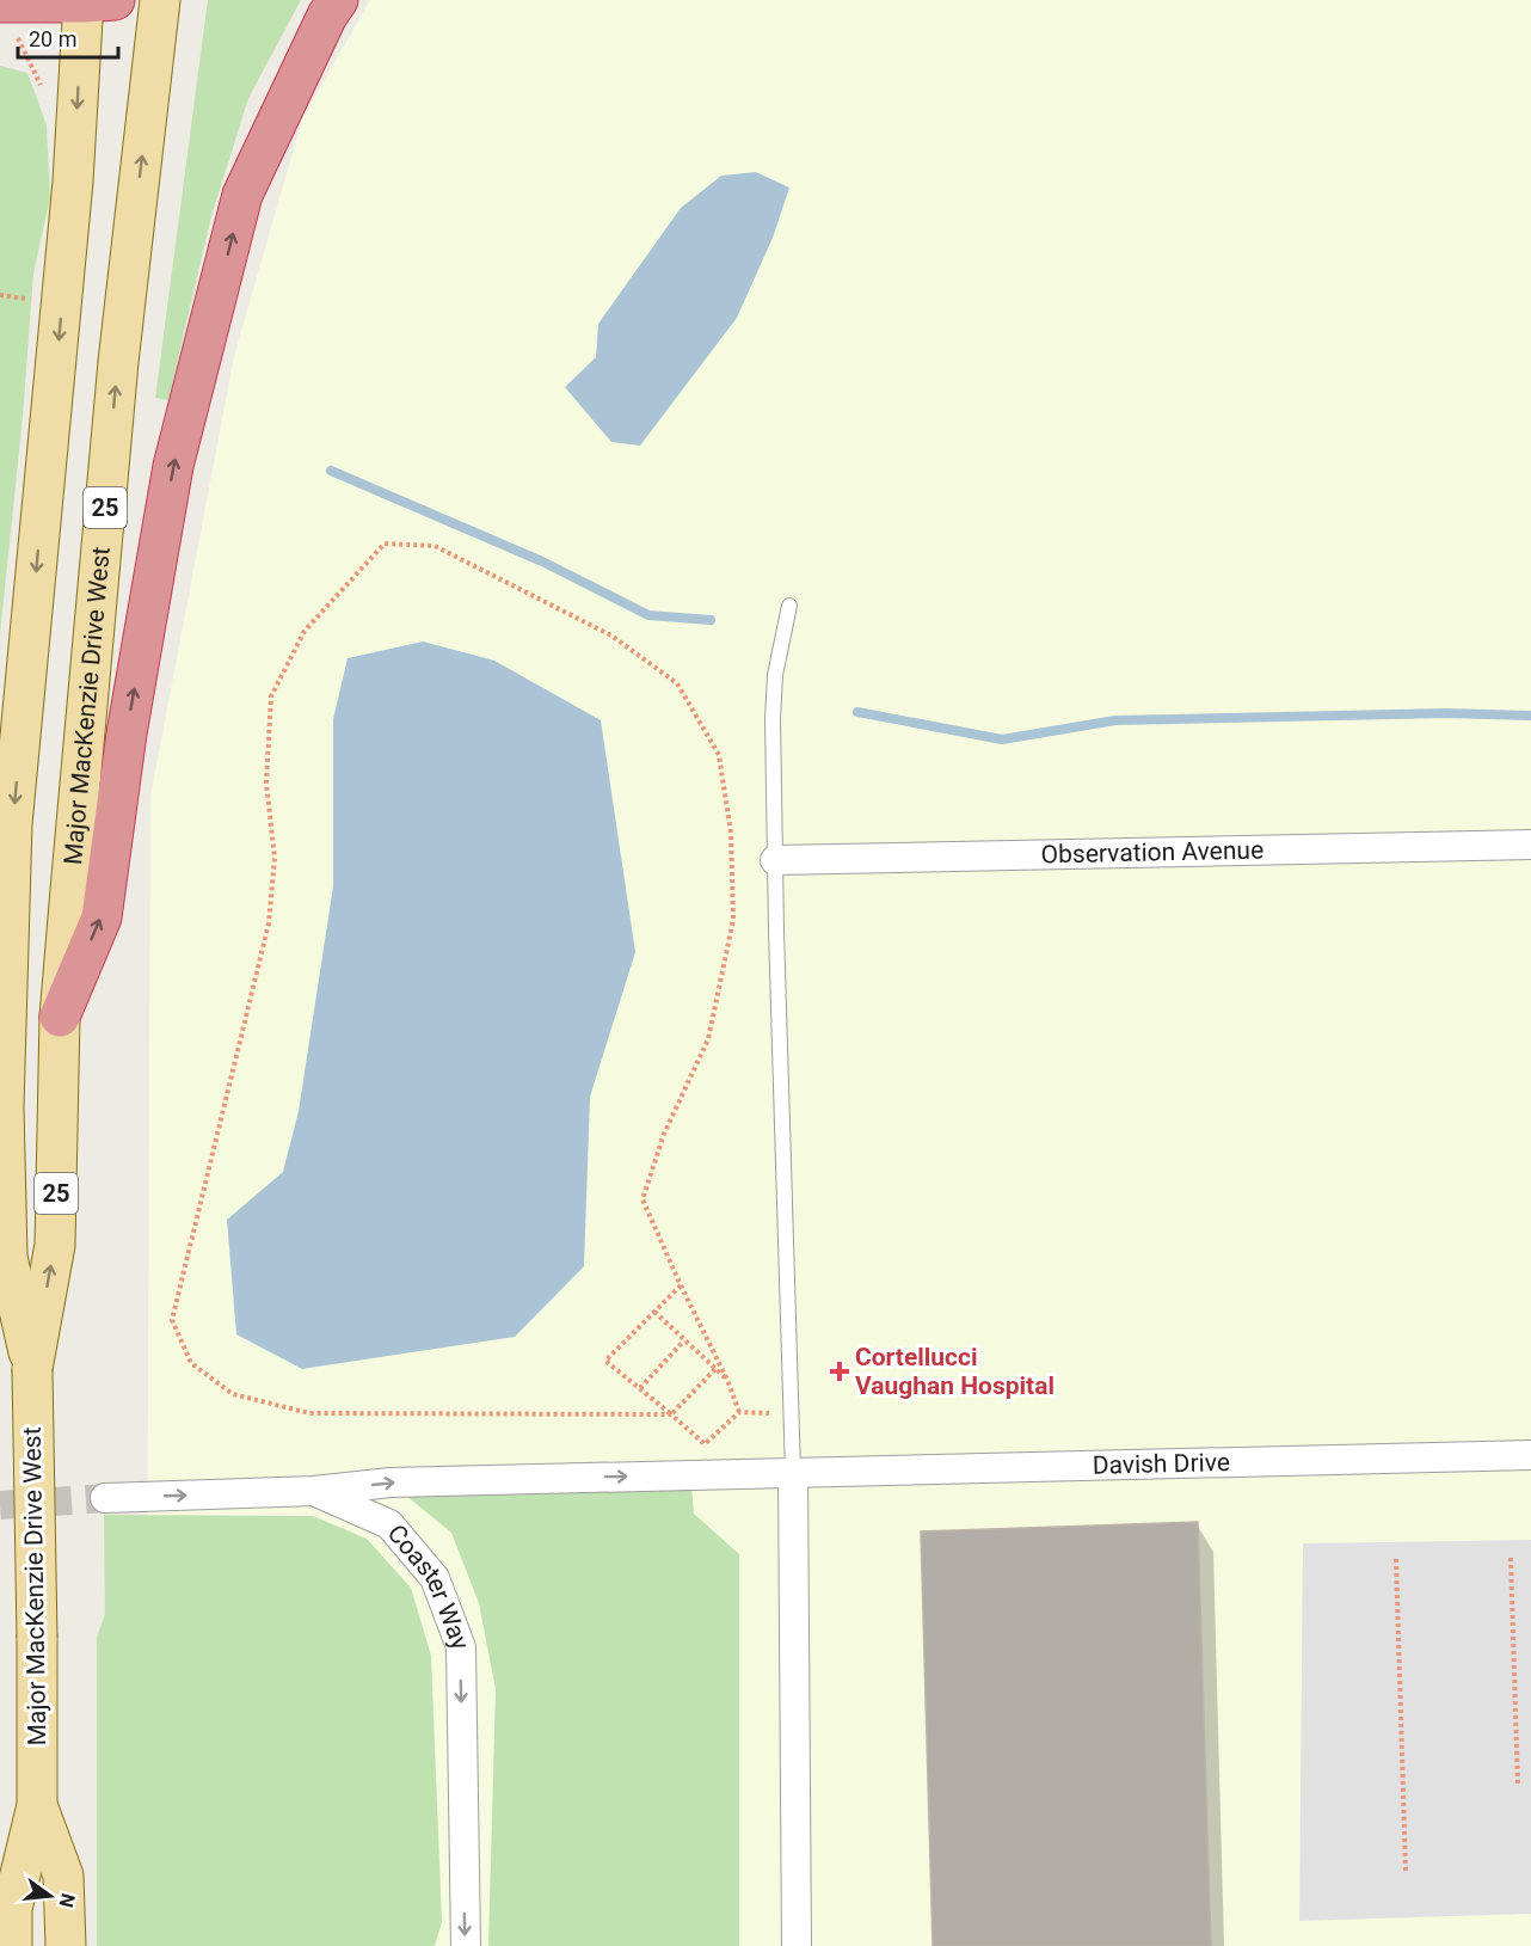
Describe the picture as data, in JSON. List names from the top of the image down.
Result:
{
  "streets": {
    "main road": ["25", "Major MacKenzie Drive West"],
    "street": ["Observation Avenue", "Davish Drive", "Coaster Way"]
  },
  "crossings": [
    ["Davish Drive", "Coaster Way"]
  ],
  "one_way": ["Davish Drive"],
  "places": {
    "health": ["Cortellucci Vaughan Hospital"]
  },
  "scale_bar": "20 m",
  "north": "right"
}
